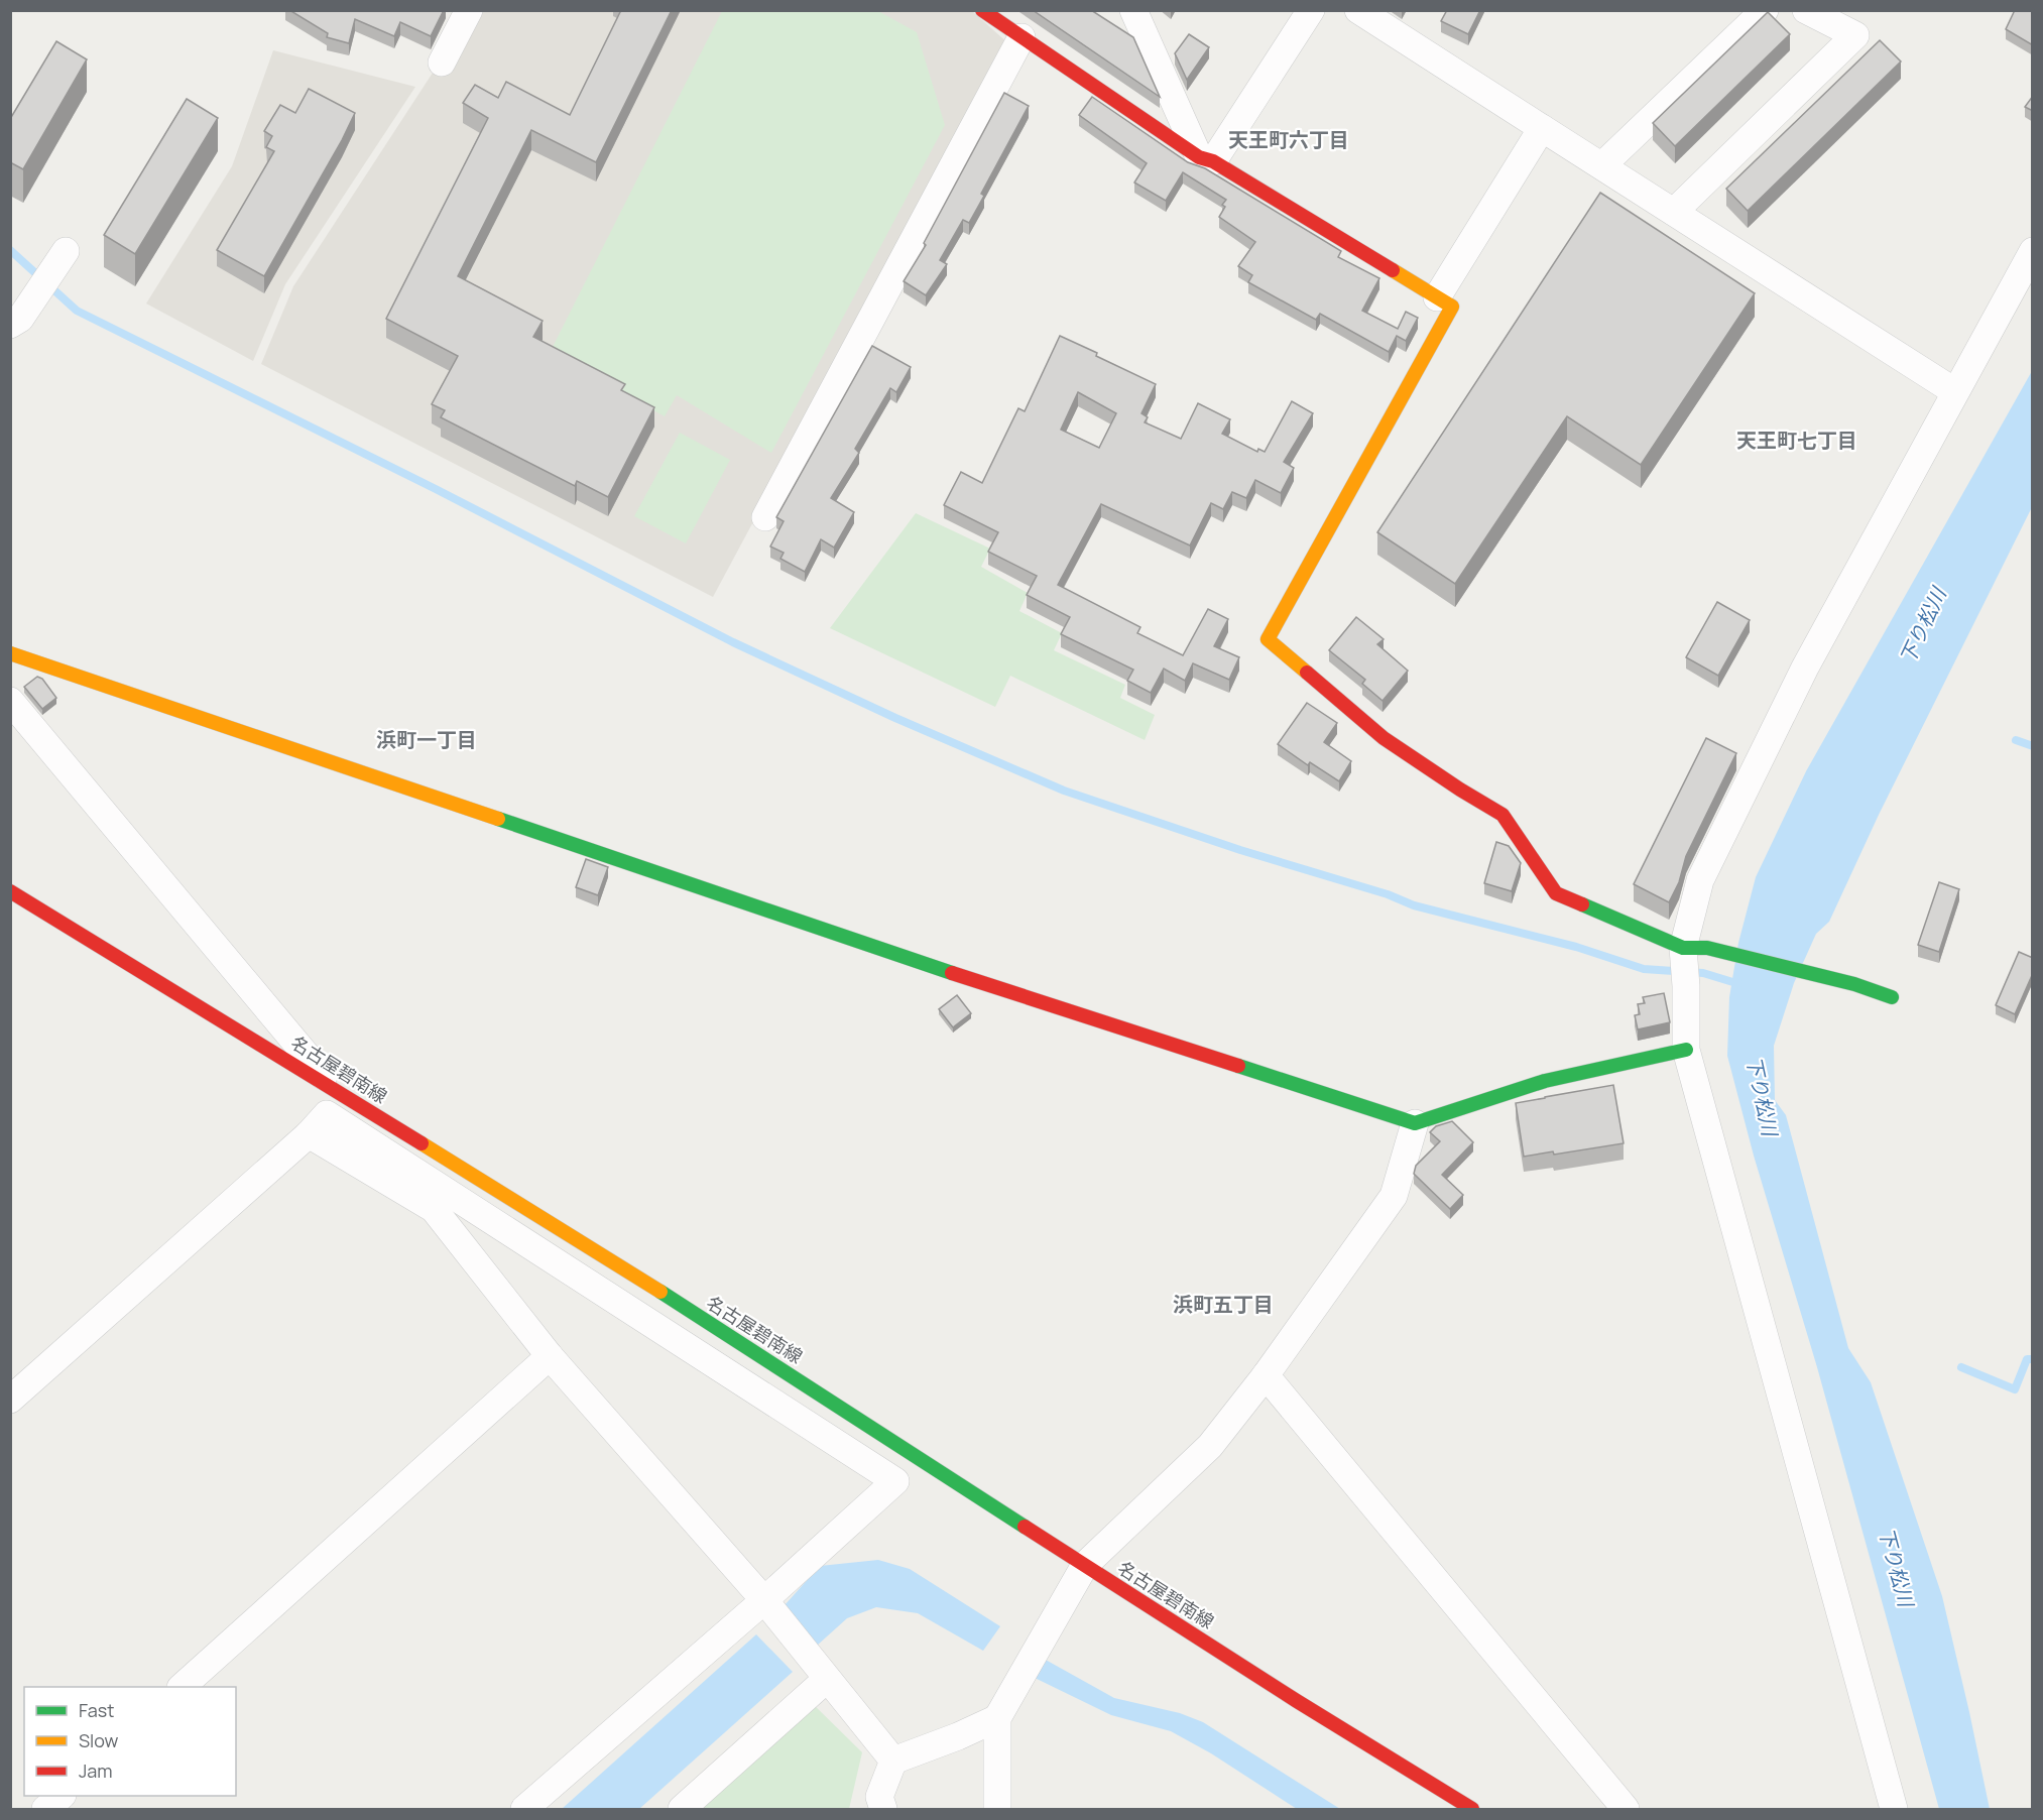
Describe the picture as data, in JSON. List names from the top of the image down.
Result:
{
  "streets": {
    "street": ["名古屋碧南線"]
  },
  "districts": [
    "天王町六丁目",
    "天王町七丁目",
    "浜町一丁目",
    "浜町五丁目"
  ],
  "water": ["下り松川"],
  "legend": ["Fast", "Slow", "Jam"]
}
